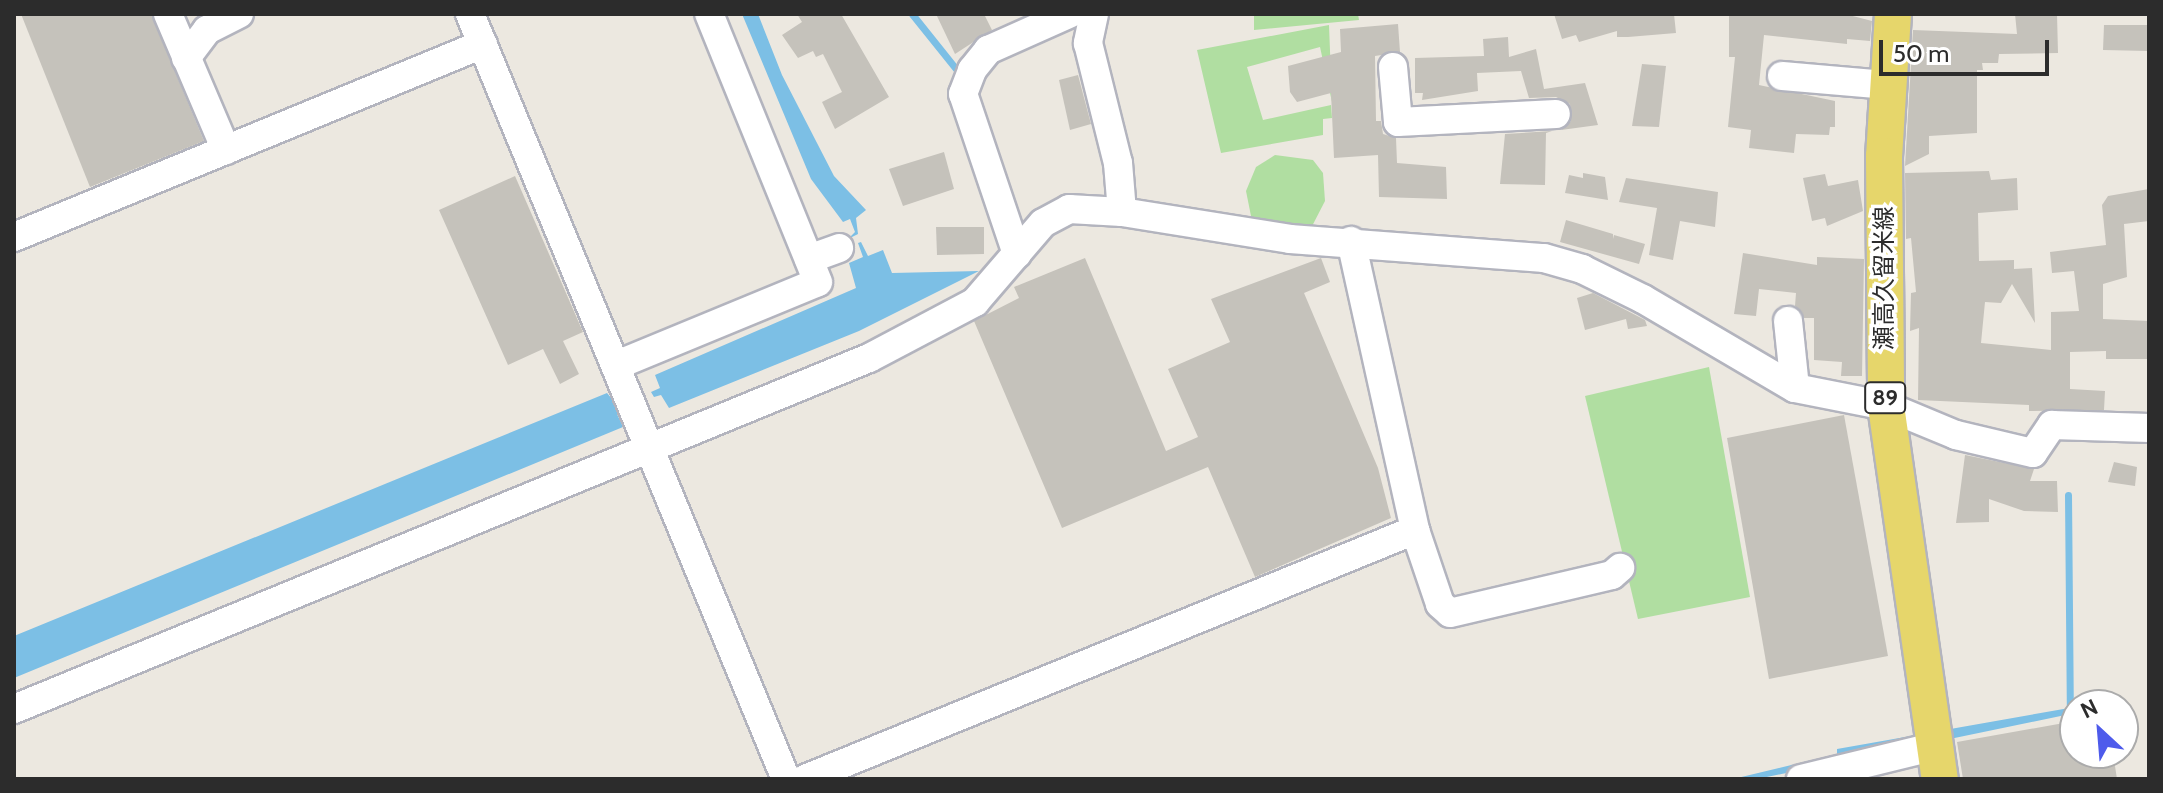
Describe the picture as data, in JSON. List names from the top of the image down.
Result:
{
  "streets": {
    "main road": ["瀬高久留米線", "89"]
  },
  "scale_bar": "50 m",
  "north": "top left"
}
